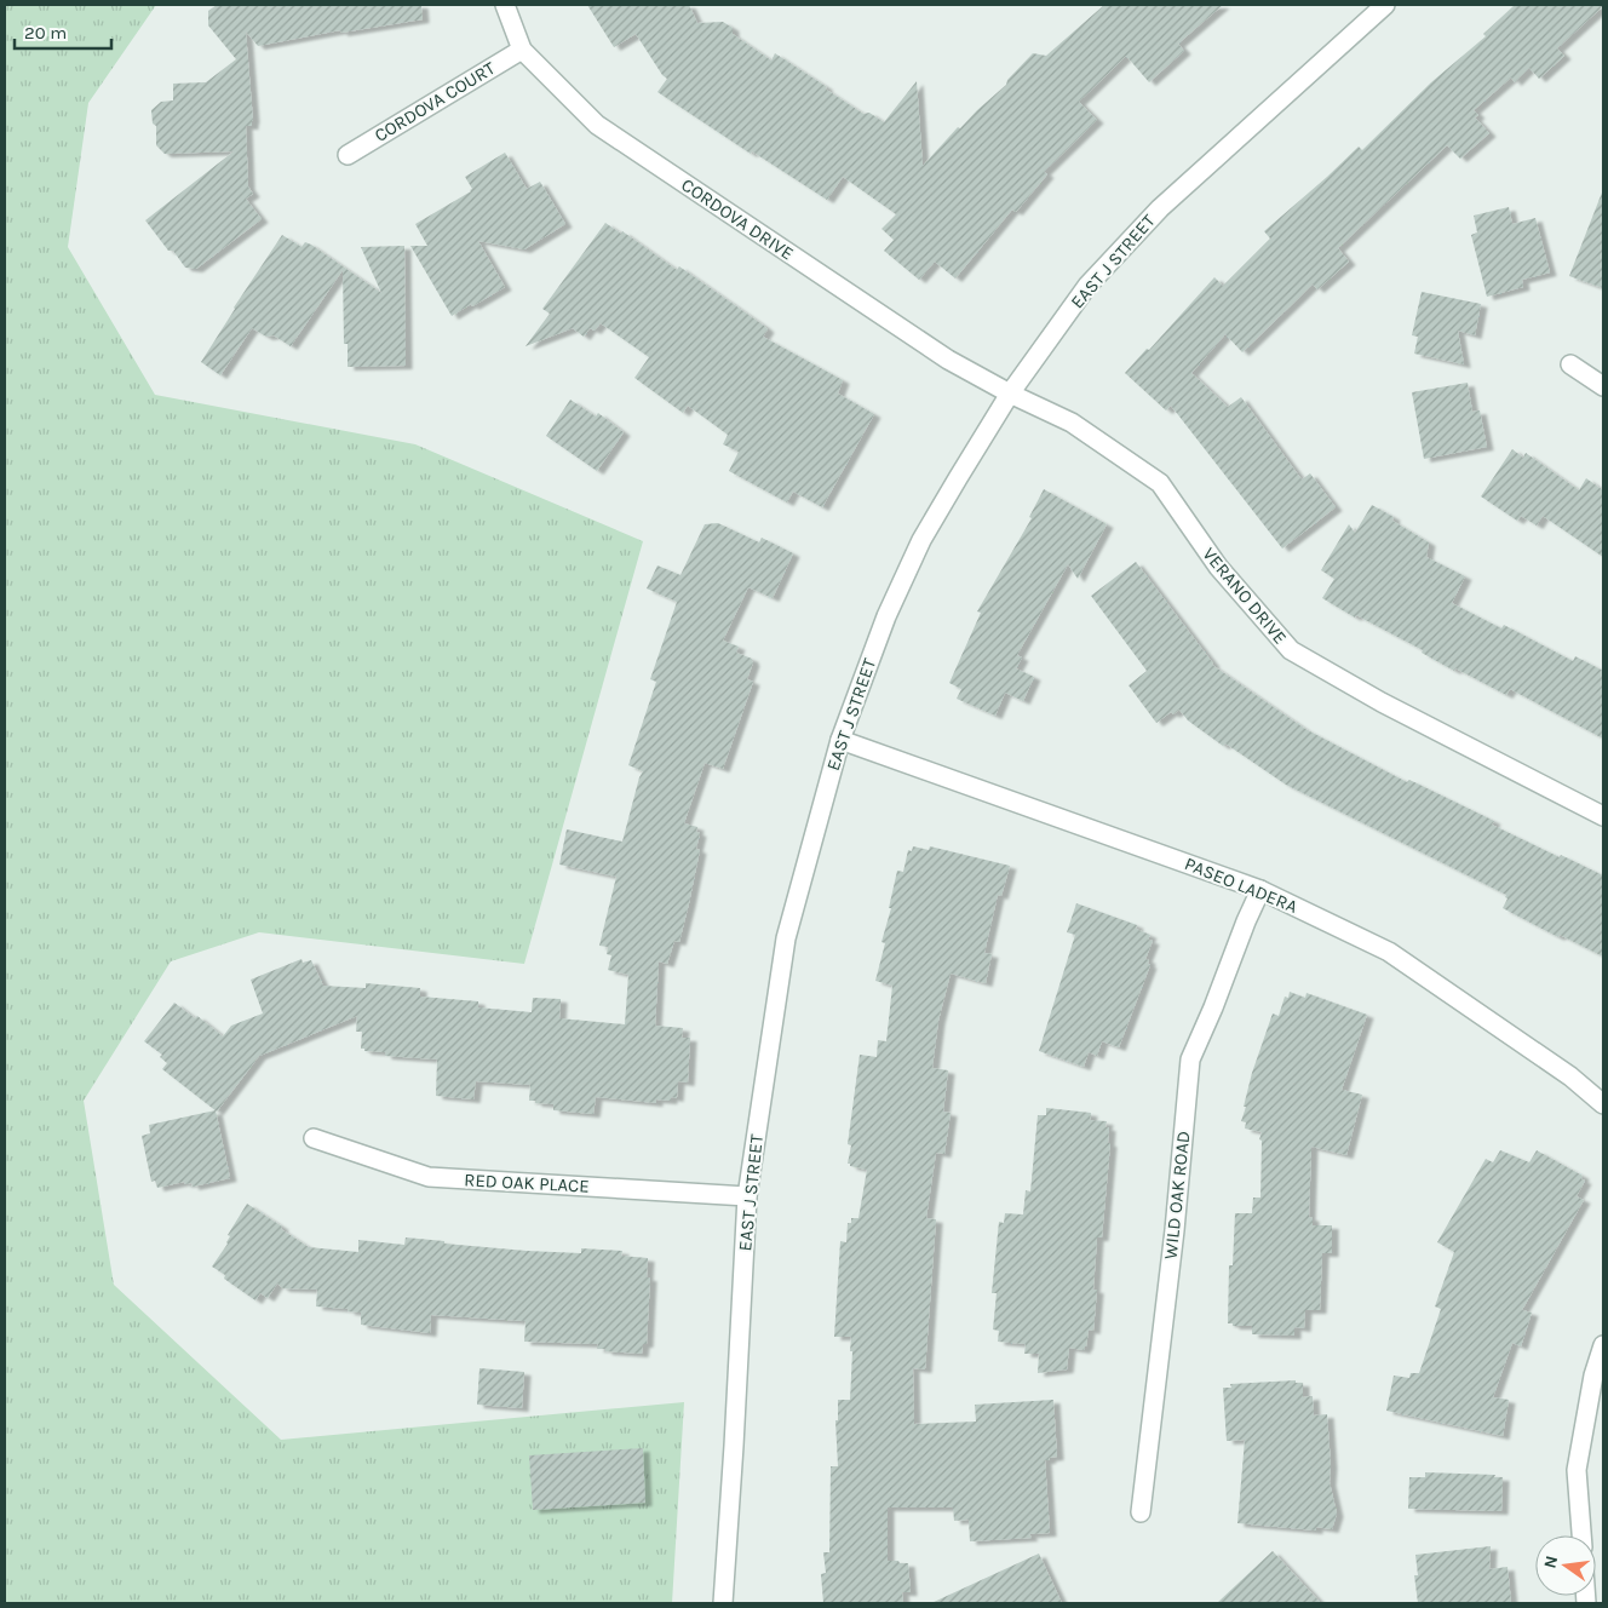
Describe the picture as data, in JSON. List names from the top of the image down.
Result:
{
  "streets": {
    "street": [
      "CORDOVA COURT",
      "CORDOVA DRIVE",
      "EAST J STREET",
      "VERANO DRIVE",
      "PASEO LADERA",
      "RED OAK PLACE",
      "WILD OAK ROAD"
    ]
  },
  "crossings": [
    ["CORDOVA COURT", "CORDOVA DRIVE"],
    ["CORDOVA DRIVE", "EAST J STREET"],
    ["CORDOVA DRIVE", "VERANO DRIVE"],
    ["EAST J STREET", "VERANO DRIVE"],
    ["EAST J STREET", "PASEO LADERA"],
    ["EAST J STREET", "RED OAK PLACE"],
    ["PASEO LADERA", "WILD OAK ROAD"]
  ],
  "scale_bar": "20 m",
  "north": "left"
}
